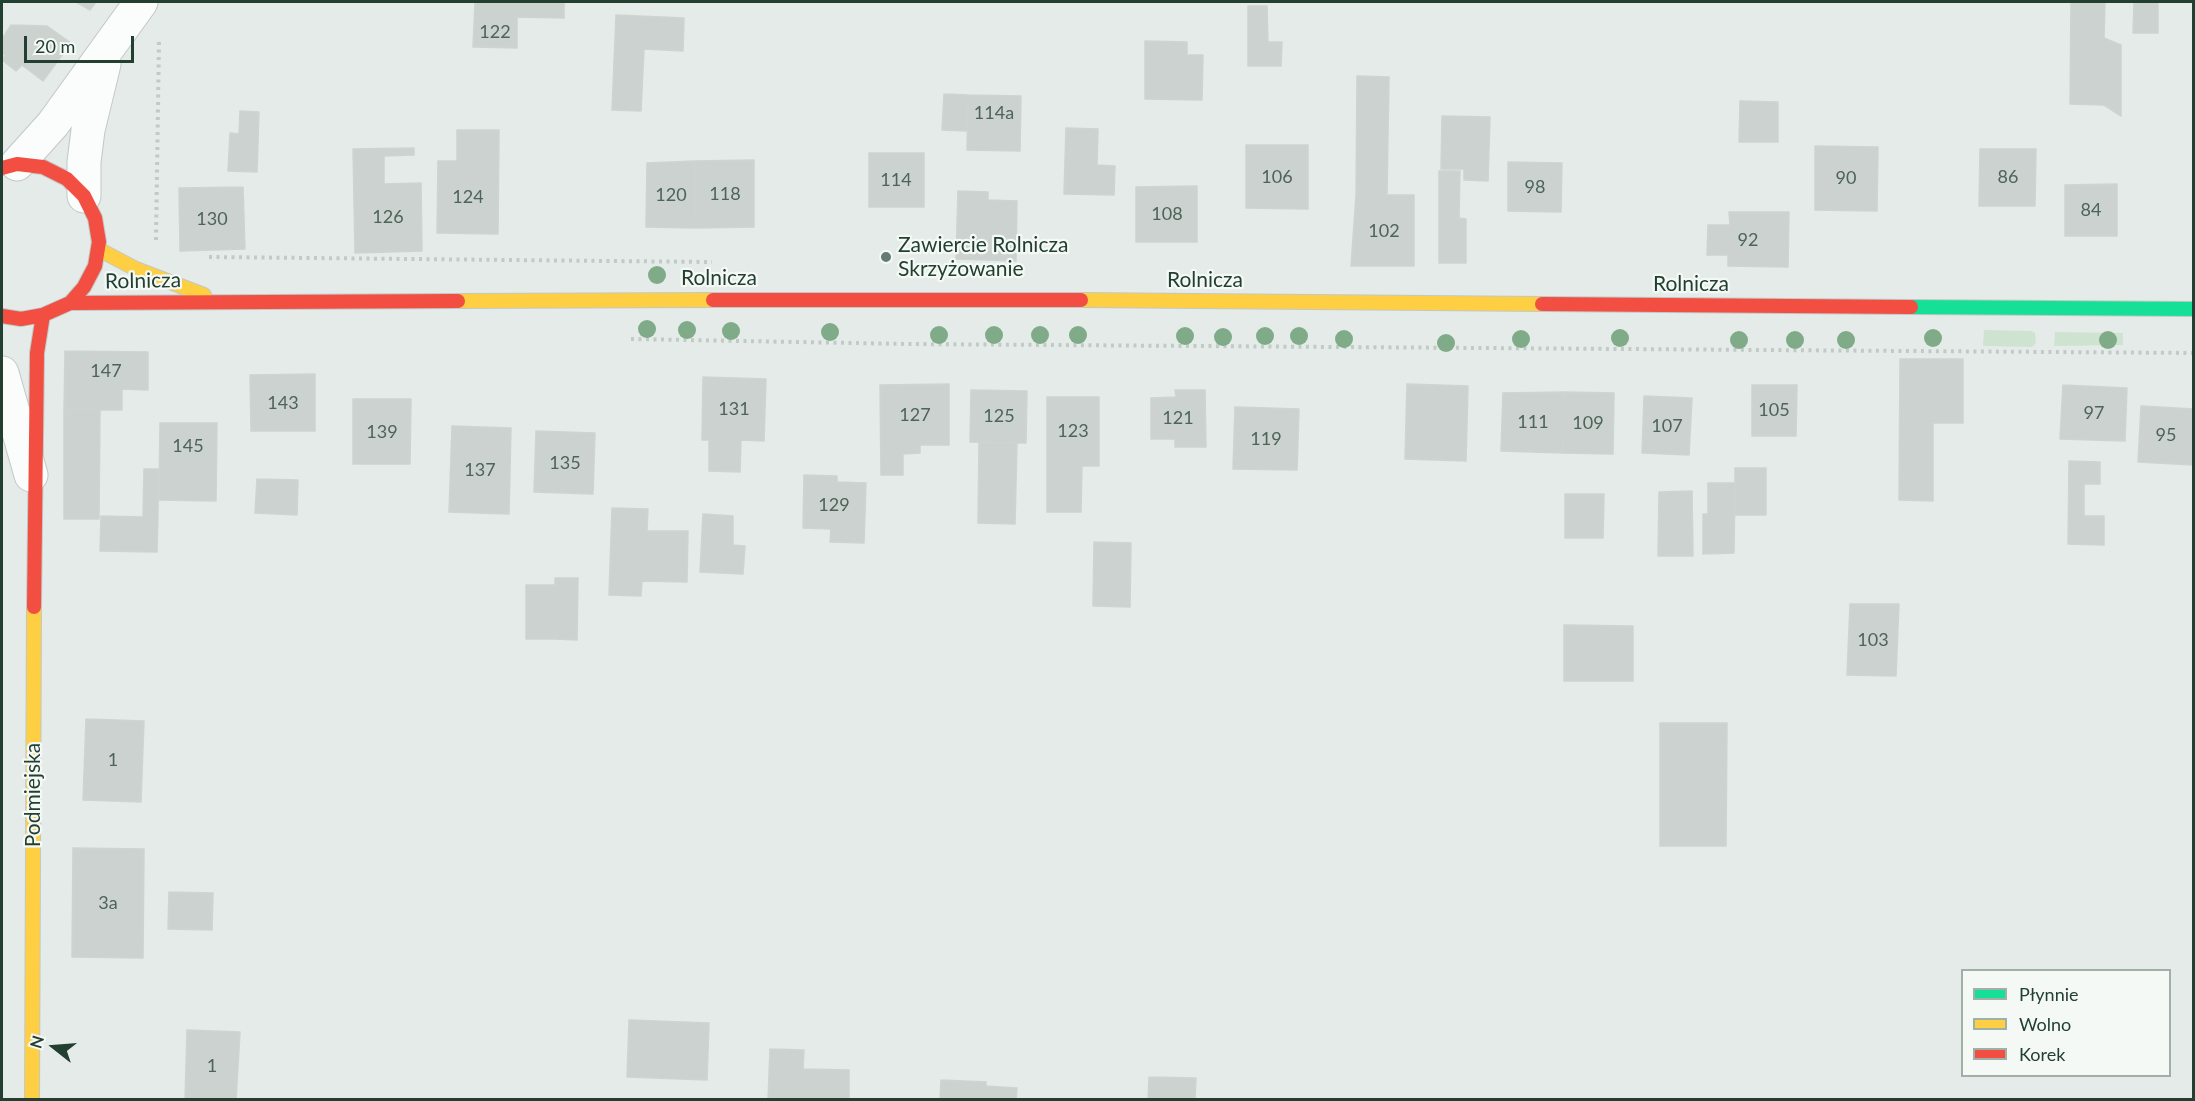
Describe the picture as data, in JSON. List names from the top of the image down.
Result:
{
  "streets": {
    "street": ["Rolnicza", "Podmiejska"]
  },
  "places": ["Zawiercie Rolnicza Skrzyżowanie"],
  "house_numbers": [
    "122",
    "114a",
    "106",
    "86",
    "90",
    "114",
    "98",
    "118",
    "120",
    "124",
    "84",
    "108",
    "126",
    "130",
    "102",
    "92",
    "147",
    "143",
    "131",
    "105",
    "97",
    "127",
    "125",
    "121",
    "111",
    "109",
    "107",
    "123",
    "139",
    "95",
    "119",
    "145",
    "135",
    "137",
    "129",
    "103",
    "1",
    "3a",
    "1"
  ],
  "legend": ["Płynnie", "Wolno", "Korek"],
  "scale_bar": "20 m",
  "north": "left"
}
